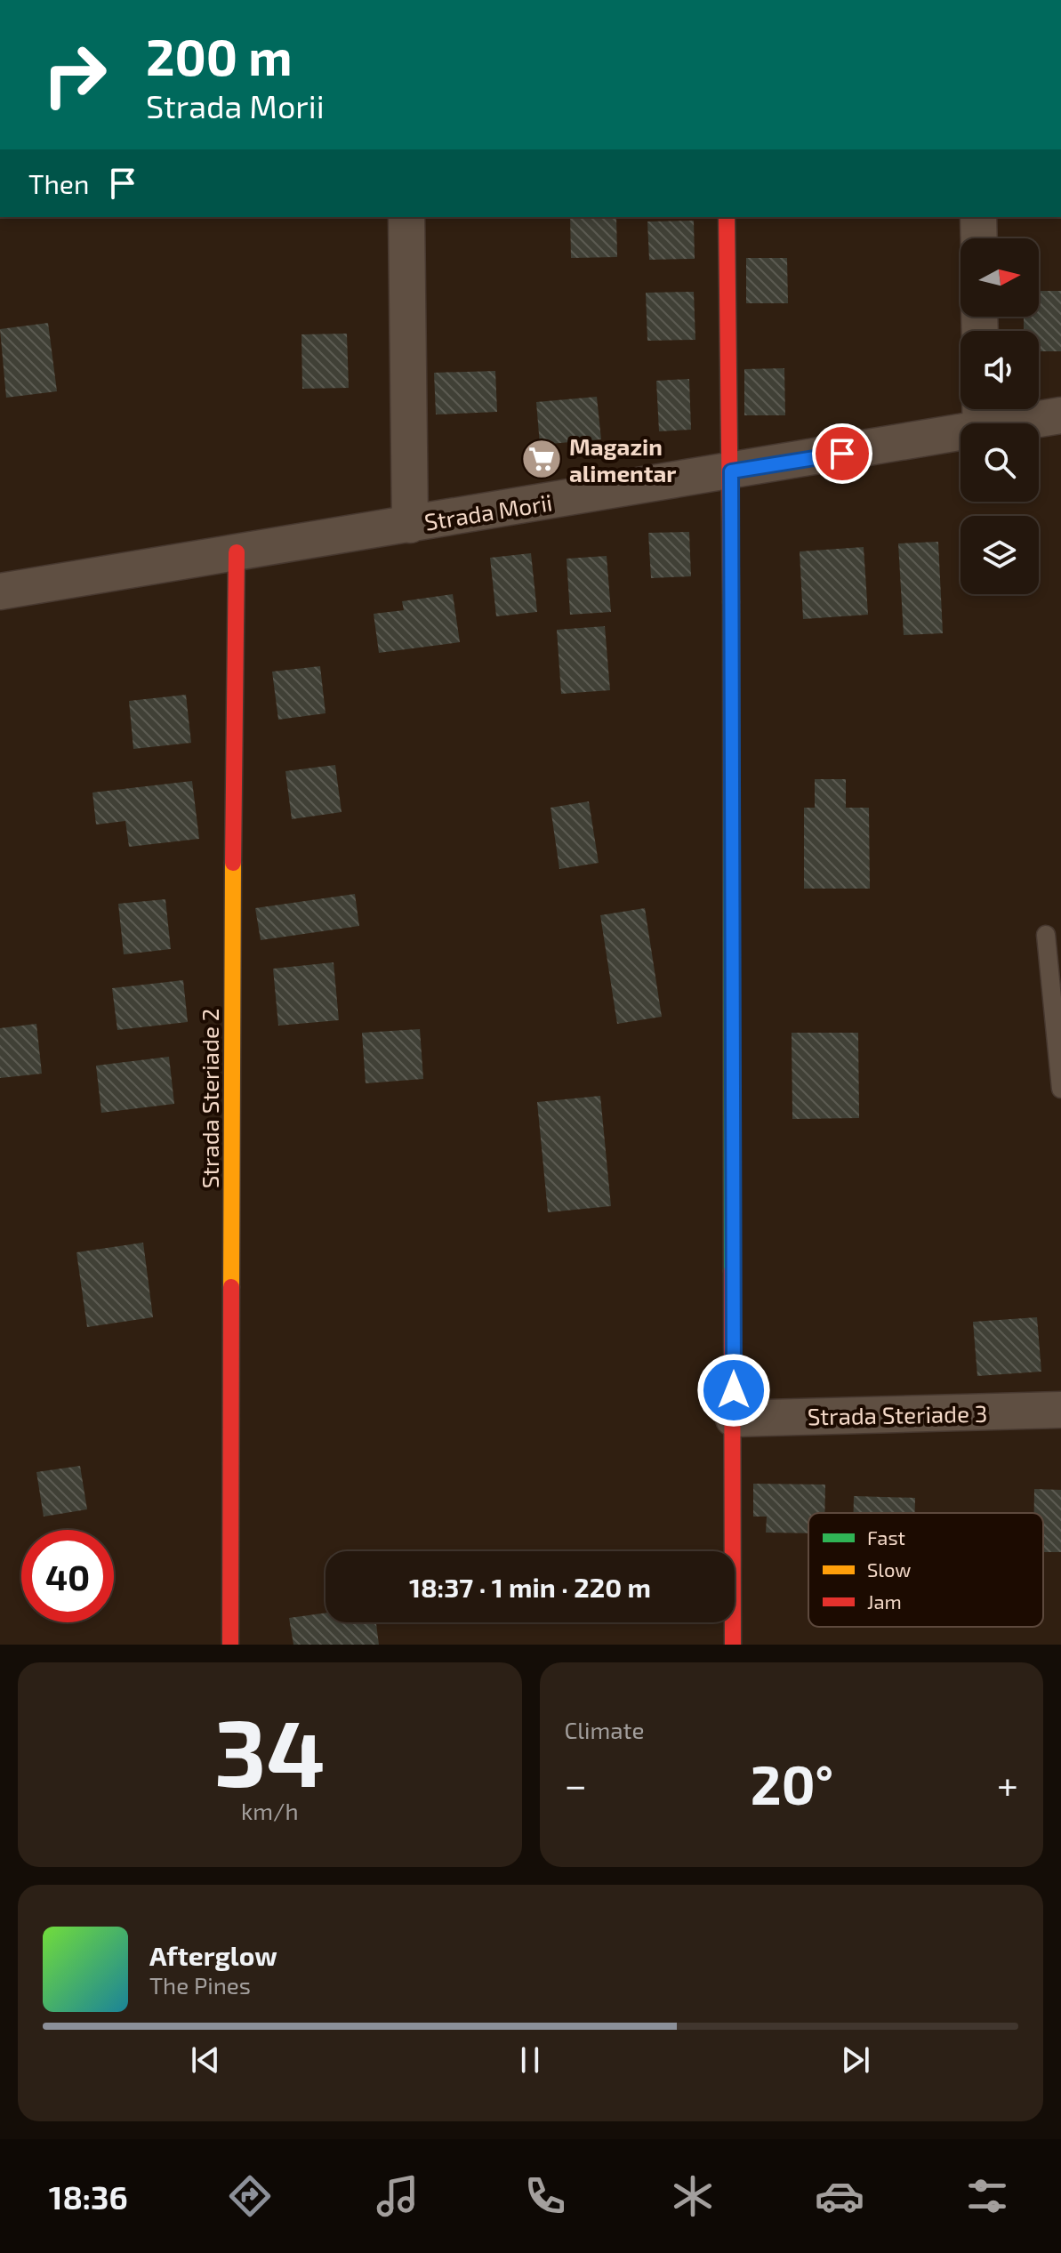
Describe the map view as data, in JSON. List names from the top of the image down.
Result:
{
  "streets": {
    "street": ["Strada Morii", "Strada Steriade 2", "Strada Steriade 3"]
  },
  "crossings": [
    ["Strada Morii", "Strada Steriade 2"]
  ],
  "places": {
    "supermarket": ["Magazin alimentar"]
  },
  "legend": ["Fast", "Slow", "Jam"],
  "north": "right",
  "page": {
    "turn": ["200 m", "Strada Morii"],
    "then": "Then",
    "limit": "40",
    "trip": "18:37 · 1 min · 220 m",
    "tile": [
      ["34", "km/h"],
      "Climate"
    ],
    "heat": ["−", "20°", "+"],
    "song": ["Afterglow", "The Pines"],
    "tabs": "18:36"
  }
}
